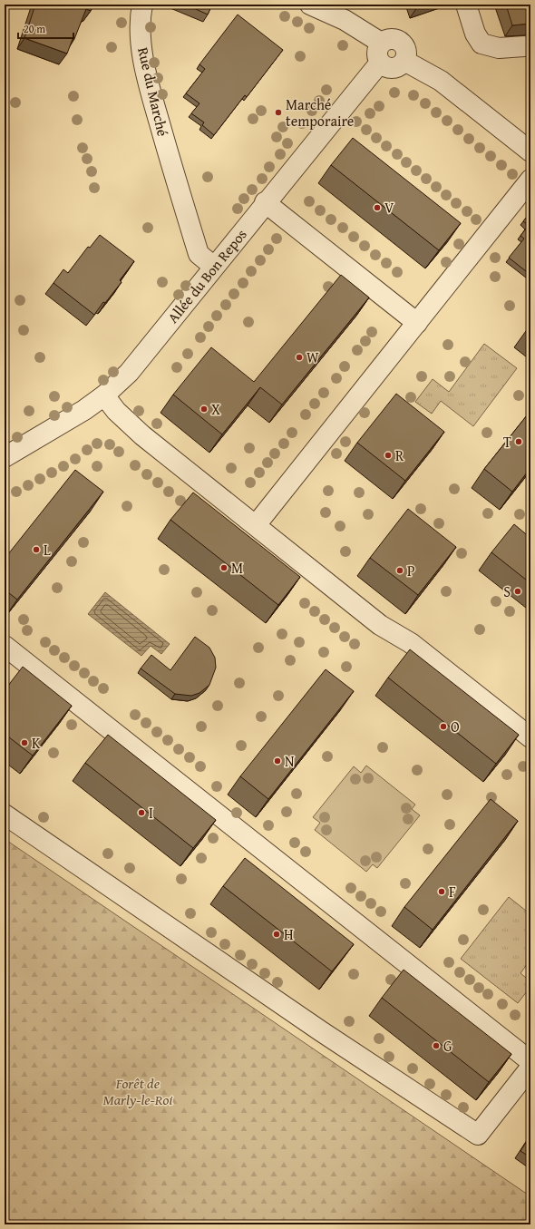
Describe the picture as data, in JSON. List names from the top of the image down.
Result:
{
  "streets": {
    "street": ["Rue du Marché", "Allée du Bon Repos"]
  },
  "crossings": [
    ["Rue du Marché", "Allée du Bon Repos"]
  ],
  "parks": ["Forêt de Marly-le-Roi"],
  "places": [
    "Marché temporaire",
    "V",
    "W",
    "X",
    "T",
    "R",
    "L",
    "M",
    "P",
    "S",
    "O",
    "K",
    "N",
    "I",
    "F",
    "H",
    "G"
  ],
  "scale_bar": "20 m"
}
